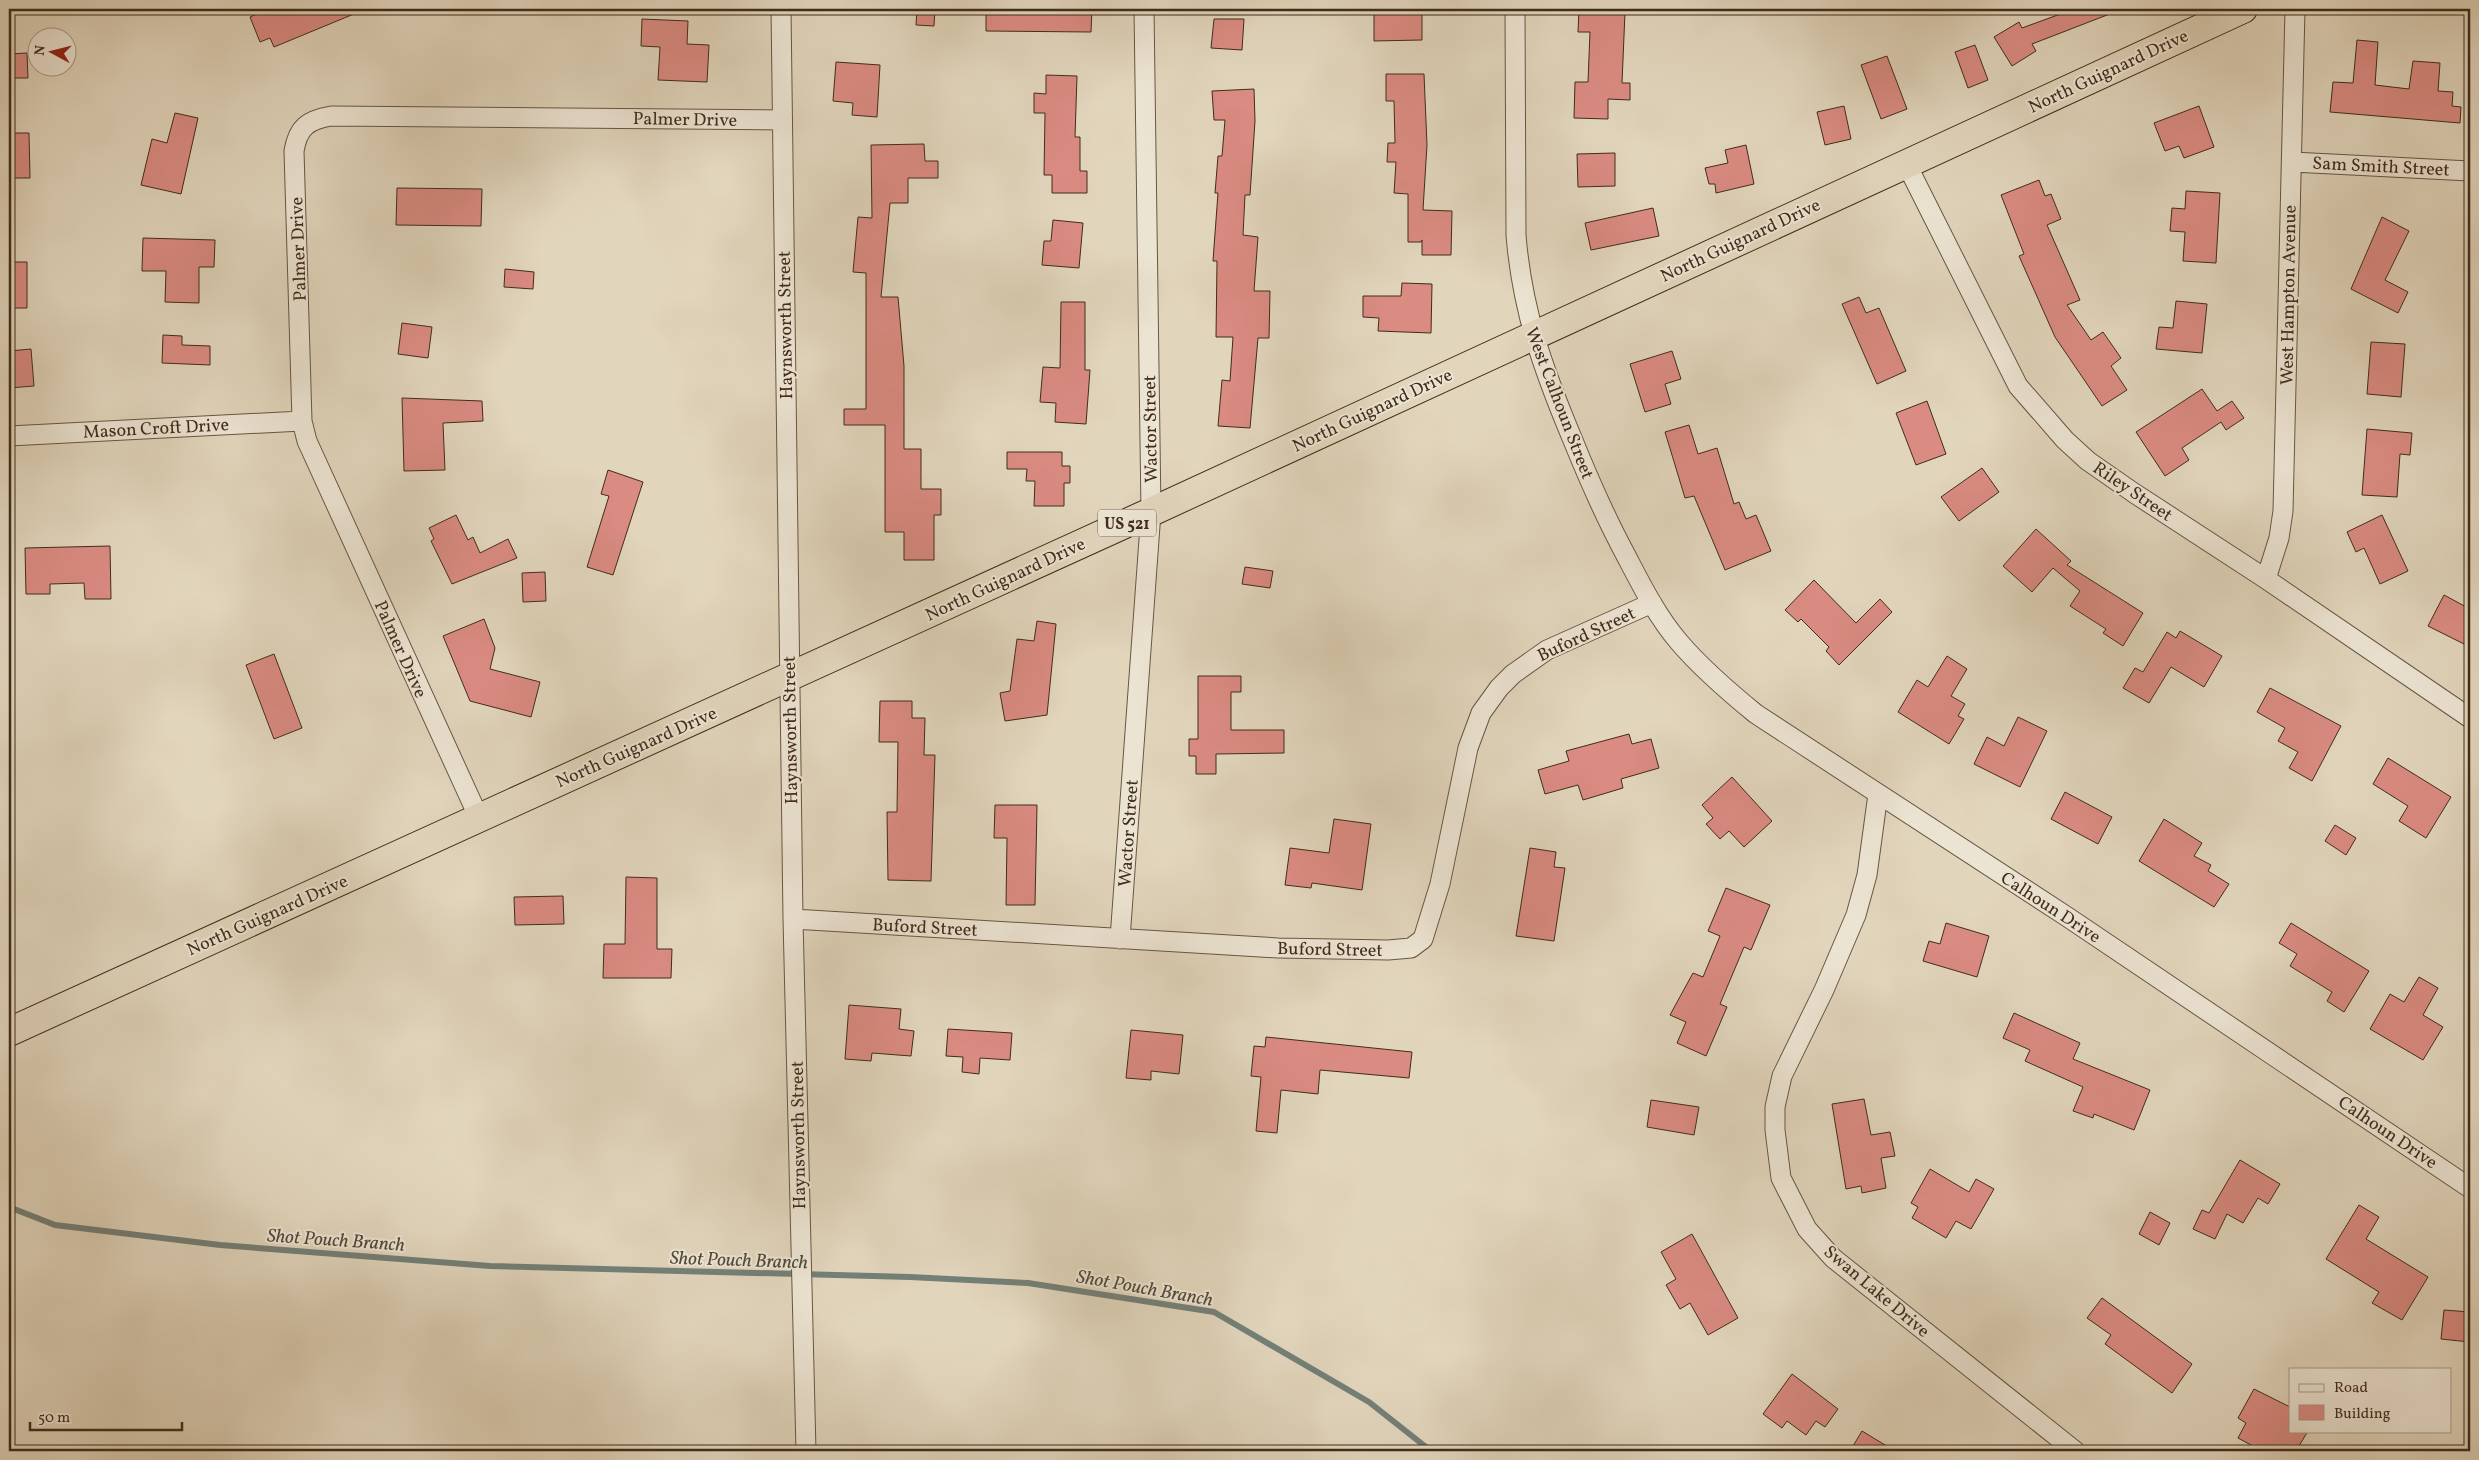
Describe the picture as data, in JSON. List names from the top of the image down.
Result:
{
  "streets": {
    "highway": ["North Guignard Drive", "US 521"],
    "street": [
      "Palmer Drive",
      "Sam Smith Street",
      "West Hampton Avenue",
      "Haynsworth Street",
      "West Calhoun Street",
      "Mason Croft Drive",
      "Wactor Street",
      "Riley Street",
      "Buford Street",
      "Calhoun Drive",
      "Swan Lake Drive"
    ]
  },
  "crossings": [
    ["North Guignard Drive", "Palmer Drive"],
    ["North Guignard Drive", "Haynsworth Street"],
    ["North Guignard Drive", "West Calhoun Street"],
    ["North Guignard Drive", "Wactor Street"],
    ["North Guignard Drive", "Riley Street"],
    ["Palmer Drive", "Haynsworth Street"],
    ["Palmer Drive", "Mason Croft Drive"],
    ["Sam Smith Street", "West Hampton Avenue"],
    ["West Hampton Avenue", "Riley Street"],
    ["Haynsworth Street", "Buford Street"],
    ["West Calhoun Street", "Buford Street"],
    ["West Calhoun Street", "Calhoun Drive"],
    ["Wactor Street", "Buford Street"],
    ["Buford Street", "Calhoun Drive"],
    ["Calhoun Drive", "Swan Lake Drive"]
  ],
  "water": ["Shot Pouch Branch"],
  "legend": ["Road", "Building"],
  "scale_bar": "50 m",
  "north": "left"
}
